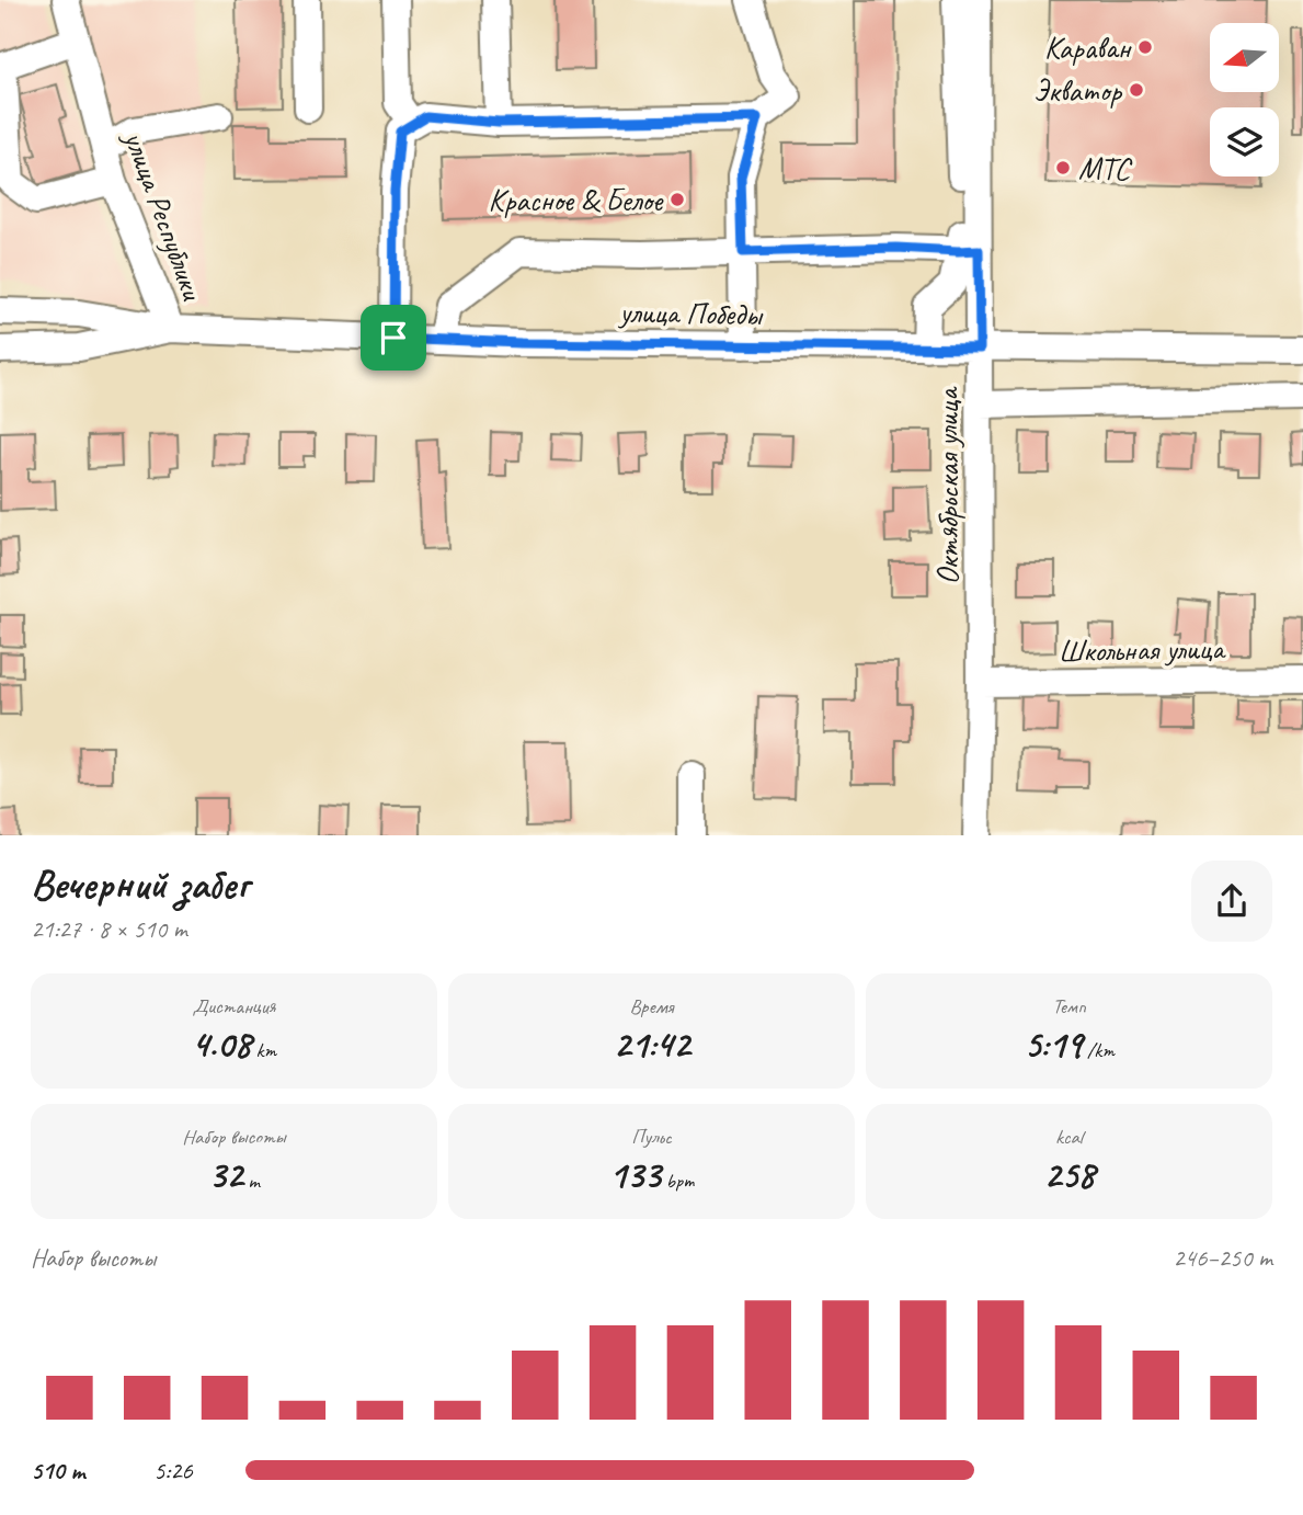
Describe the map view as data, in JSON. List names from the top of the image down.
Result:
{
  "streets": {
    "street": [
      "улица Республики",
      "улица Победы",
      "Октябрьская улица",
      "Школьная улица"
    ]
  },
  "crossings": [
    ["улица Республики", "улица Победы"],
    ["улица Победы", "Октябрьская улица"],
    ["Октябрьская улица", "Школьная улица"]
  ],
  "places": [
    "Караван",
    "Экватор",
    "МТС",
    "Красное & Белое"
  ],
  "north": "left",
  "page": {
    "heading": ["Вечерний забег", "21:27 · 8 × 510 m"],
    "stats": [
      ["Дистанция", "4.08 km"],
      ["Время", "21:42"],
      ["Темп", "5:19 /km"],
      ["Набор высоты", "32 m"],
      ["Пульс", "133 bpm"],
      ["kcal", "258"]
    ],
    "chart": ["Набор высоты", "246–250 m"],
    "list": [
      {
        "name": "510 m",
        "note": "5:26"
      }
    ]
  }
}
